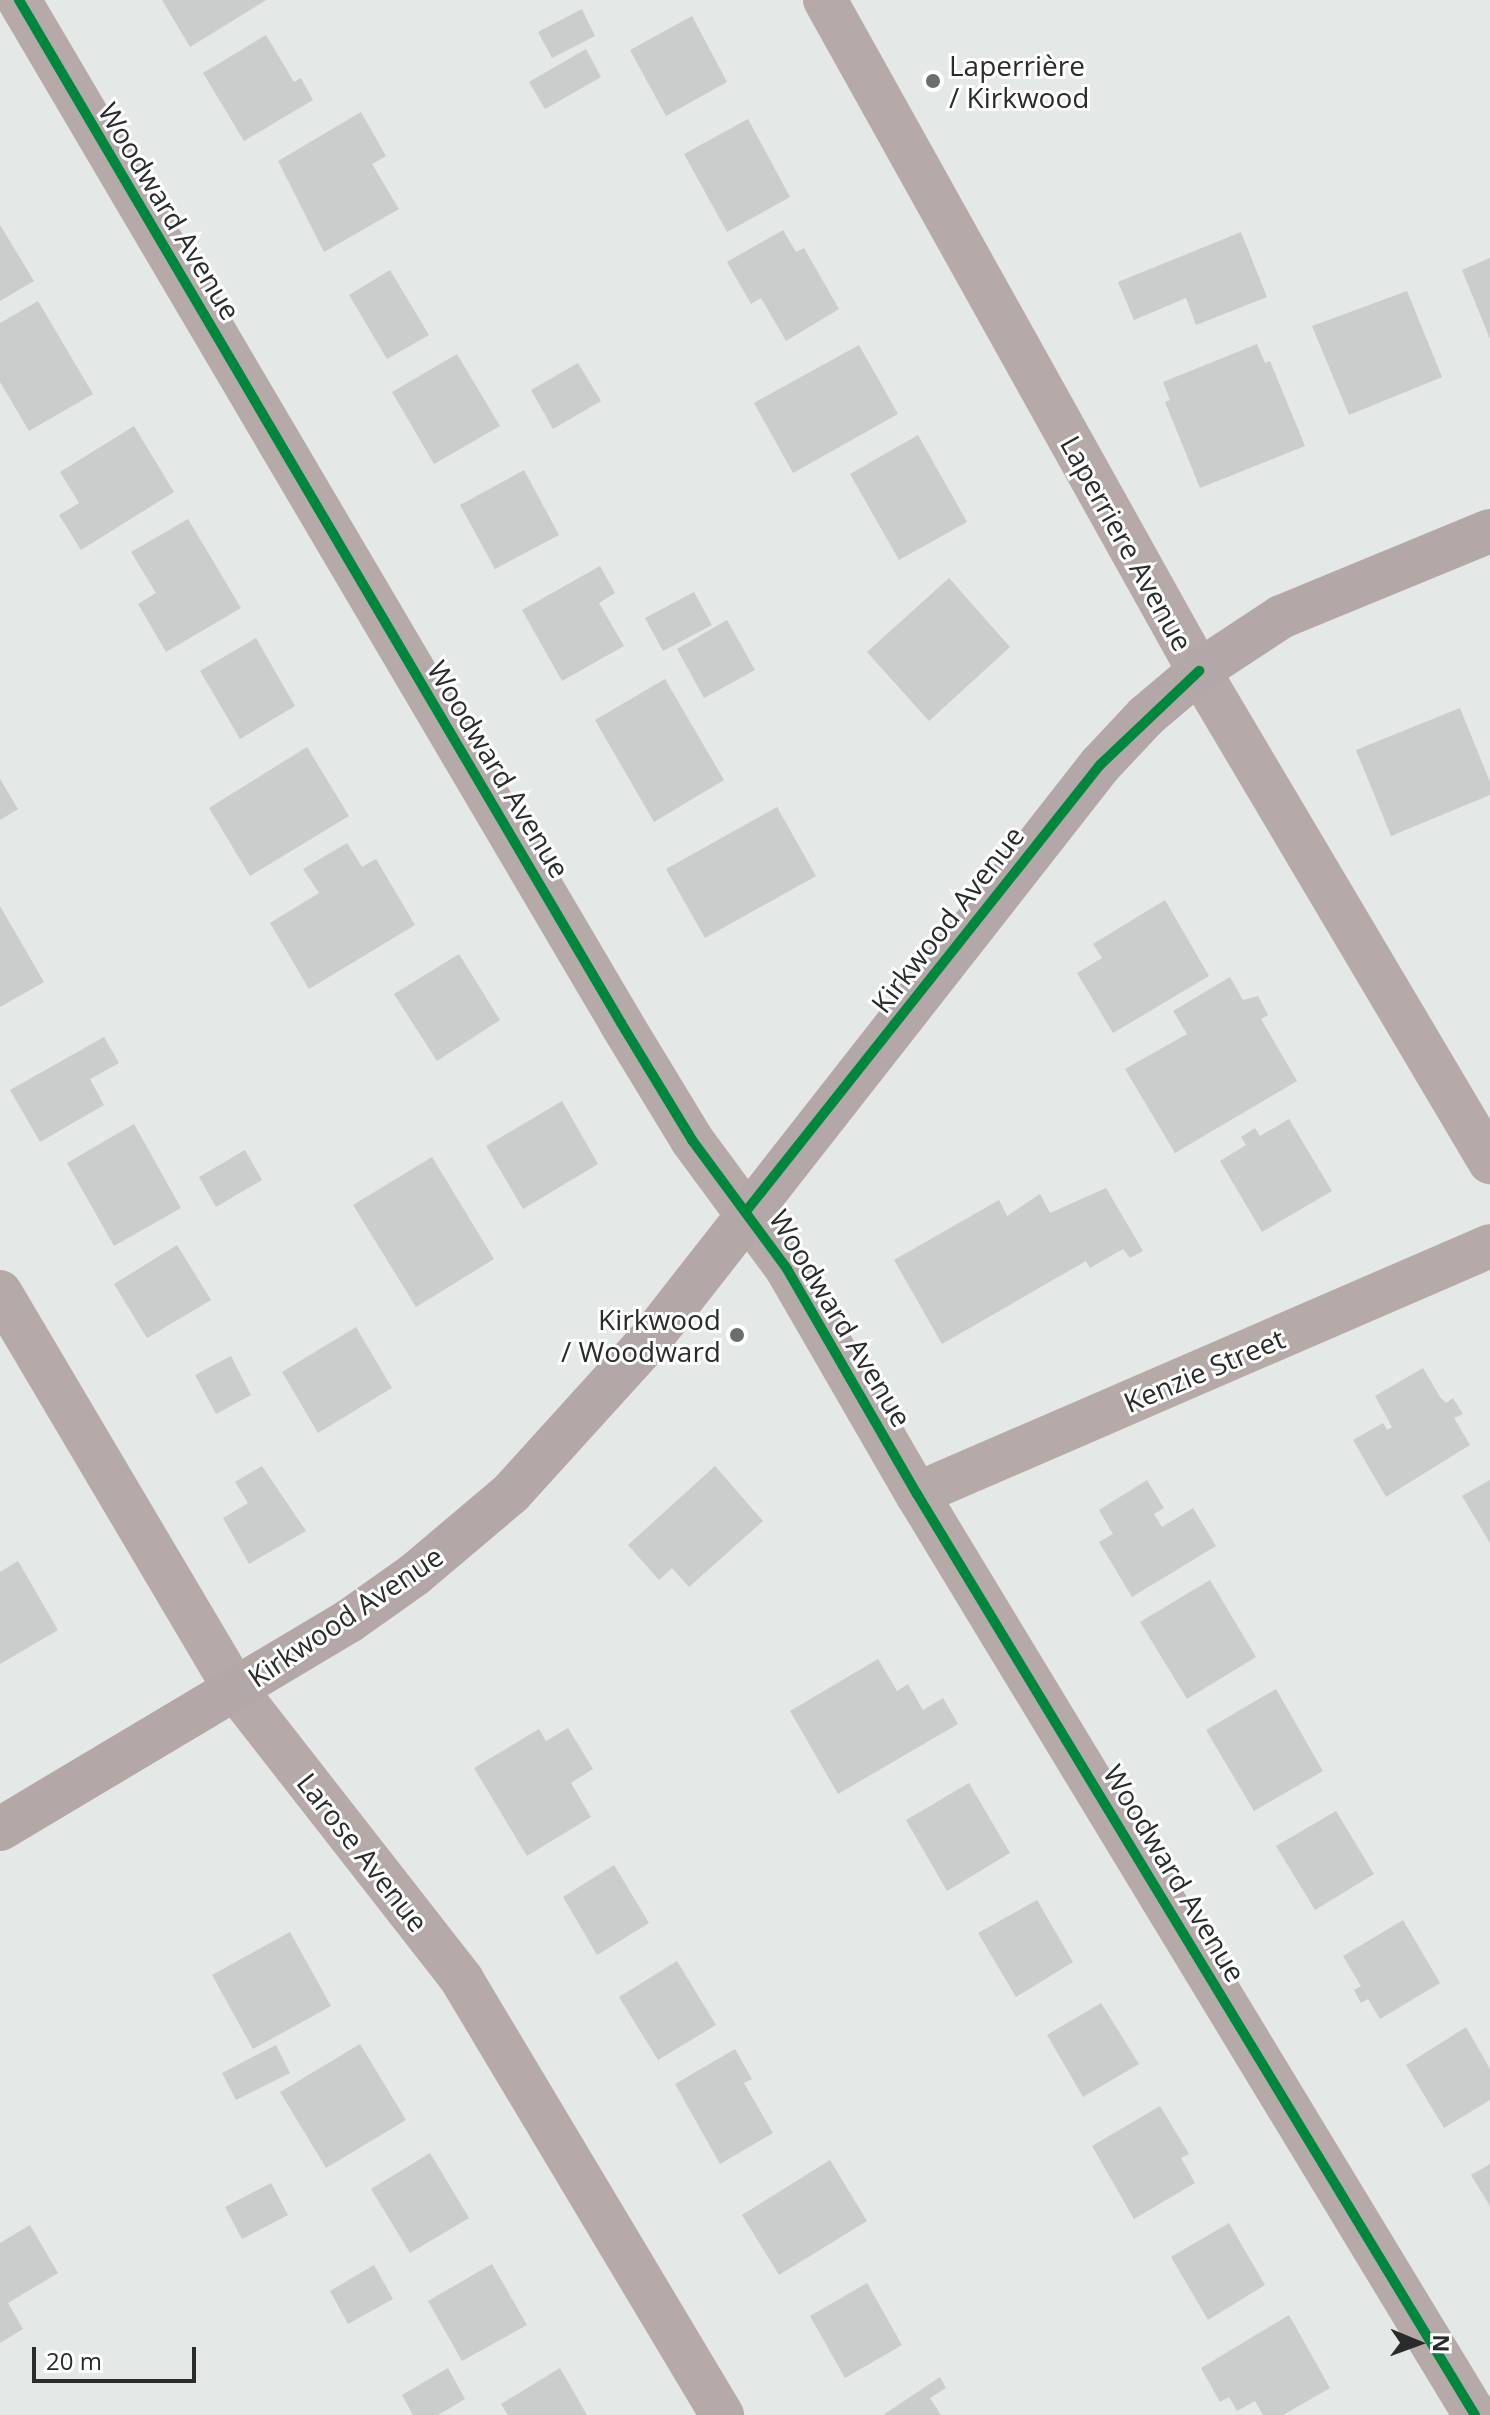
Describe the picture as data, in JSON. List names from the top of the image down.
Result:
{
  "streets": {
    "main road": ["Kirkwood Avenue"],
    "street": [
      "Woodward Avenue",
      "Laperriere Avenue",
      "Kenzie Street",
      "Larose Avenue"
    ]
  },
  "crossings": [
    ["Woodward Avenue", "Kirkwood Avenue"],
    ["Woodward Avenue", "Kenzie Street"],
    ["Laperriere Avenue", "Kirkwood Avenue"],
    ["Kirkwood Avenue", "Larose Avenue"]
  ],
  "places": ["Laperrière / Kirkwood", "Kirkwood / Woodward"],
  "scale_bar": "20 m",
  "north": "right"
}
